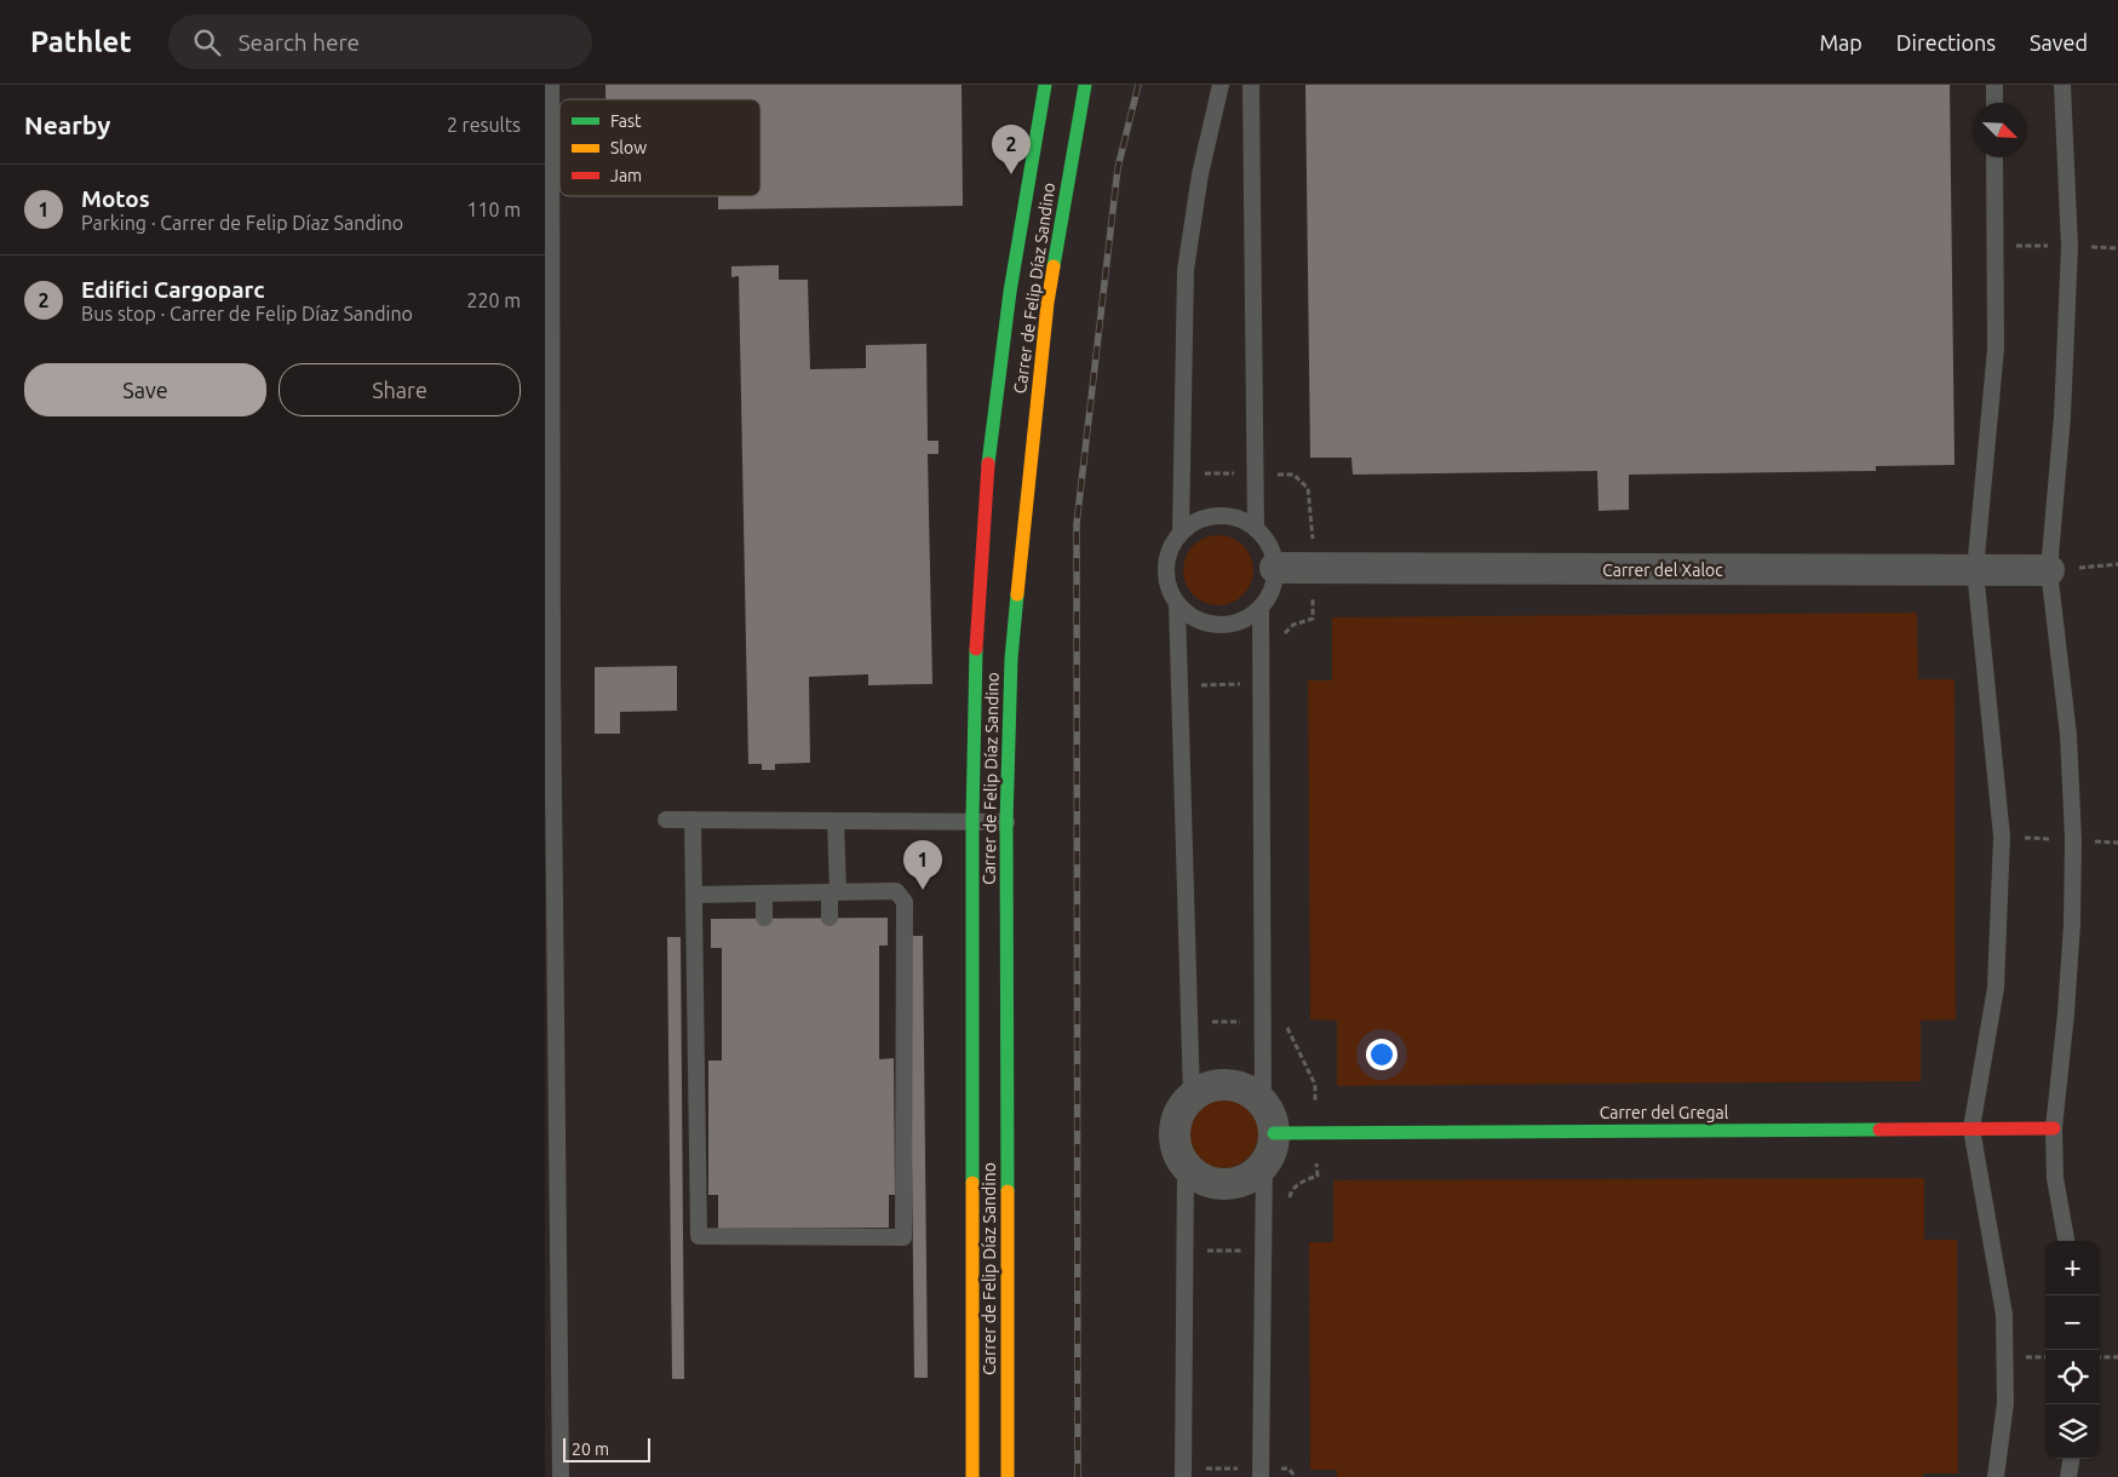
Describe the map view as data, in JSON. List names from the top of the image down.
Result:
{
  "streets": {
    "main road": ["Carrer de Felip Díaz Sandino", "Carrer del Gregal"],
    "street": ["Carrer del Xaloc"]
  },
  "legend": ["Fast", "Slow", "Jam"],
  "scale_bar": "20 m",
  "north": "bottom right",
  "page": {
    "header": "Pathlet",
    "search": "Search here",
    "nav": ["Map", "Directions", "Saved"],
    "heading": ["Nearby", "2 results"],
    "pins": ["2", "1"],
    "list": [
      {
        "mark": "1",
        "name": "Motos",
        "note": "Parking · Carrer de Felip Díaz Sandino",
        "value": "110 m"
      },
      {
        "mark": "2",
        "name": "Edifici Cargoparc",
        "note": "Bus stop · Carrer de Felip Díaz Sandino",
        "value": "220 m"
      }
    ],
    "buttons": ["Save", "Share"],
    "map_buttons": ["+", "−"],
    "scale": "20 m"
  }
}
